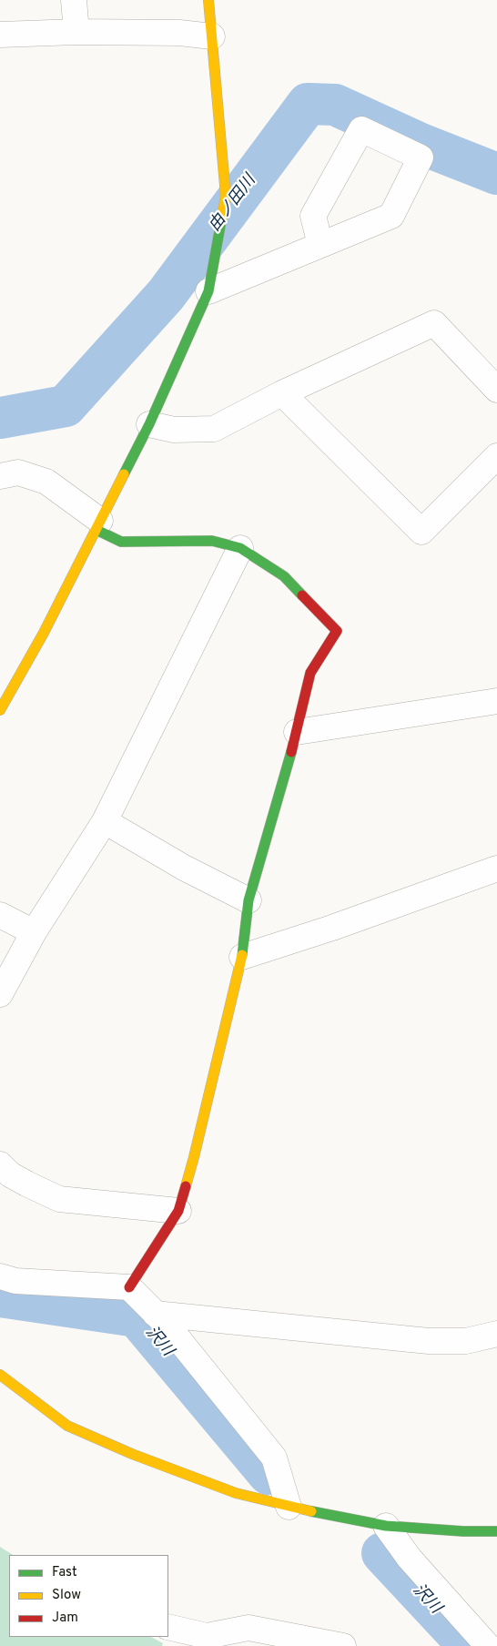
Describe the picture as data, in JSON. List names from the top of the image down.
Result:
{
  "water": ["由ノ田川", "沢川"],
  "legend": ["Fast", "Slow", "Jam"]
}
